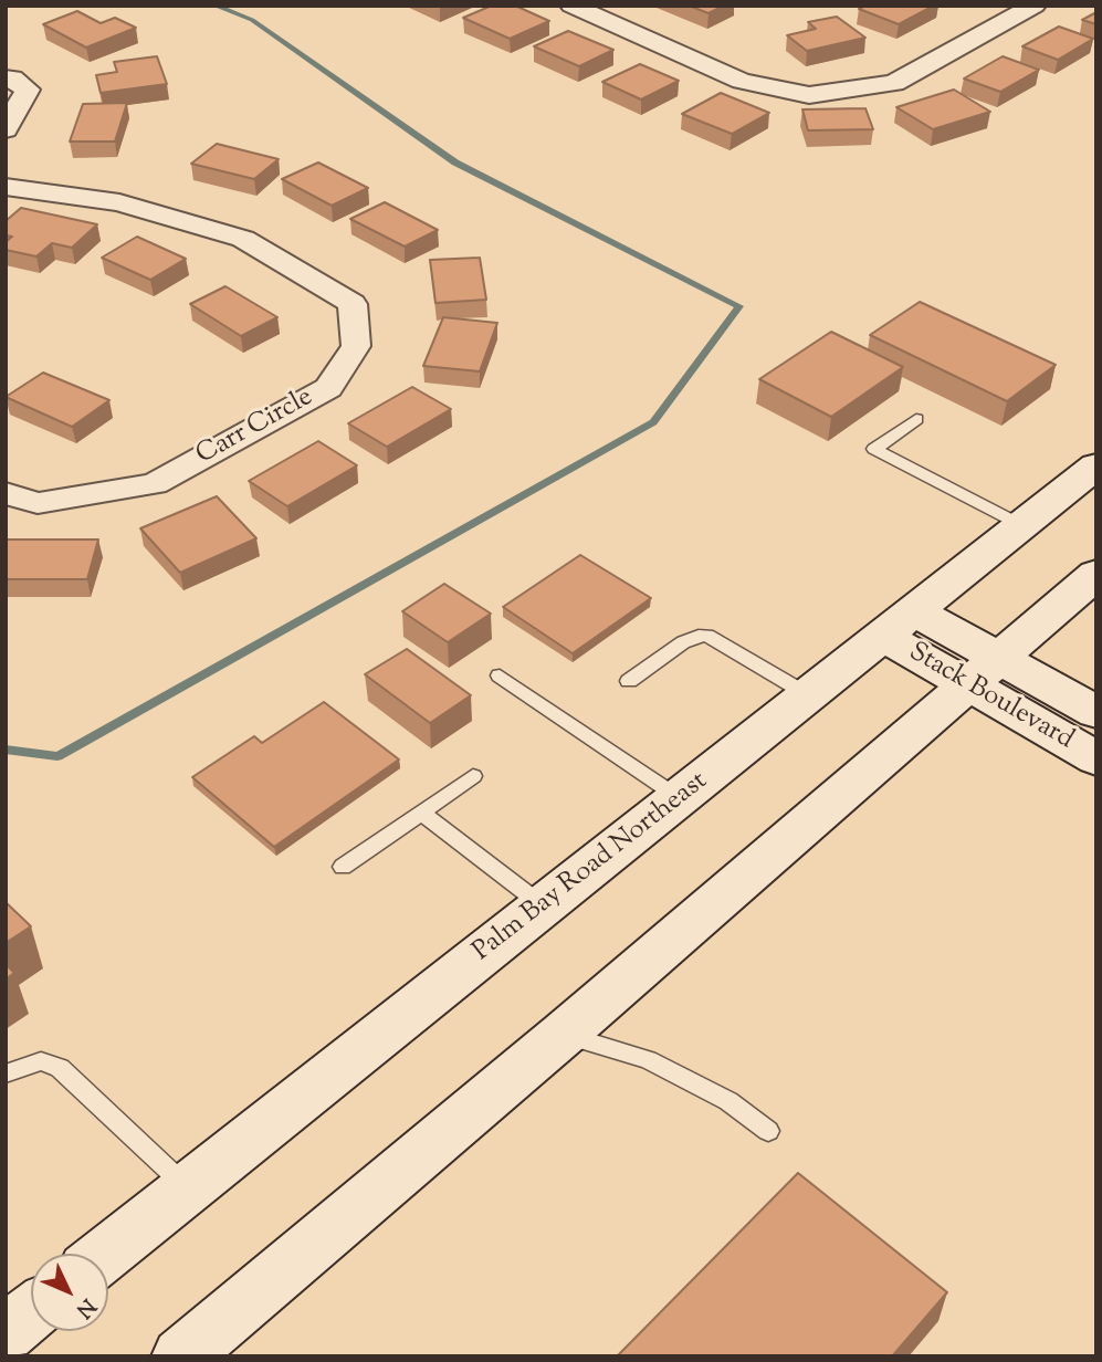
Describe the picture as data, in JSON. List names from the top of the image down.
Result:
{
  "streets": {
    "main road": ["Stack Boulevard", "Palm Bay Road Northeast"],
    "street": ["Carr Circle"]
  },
  "crossings": [
    ["Stack Boulevard", "Palm Bay Road Northeast"]
  ],
  "north": "bottom right"
}
